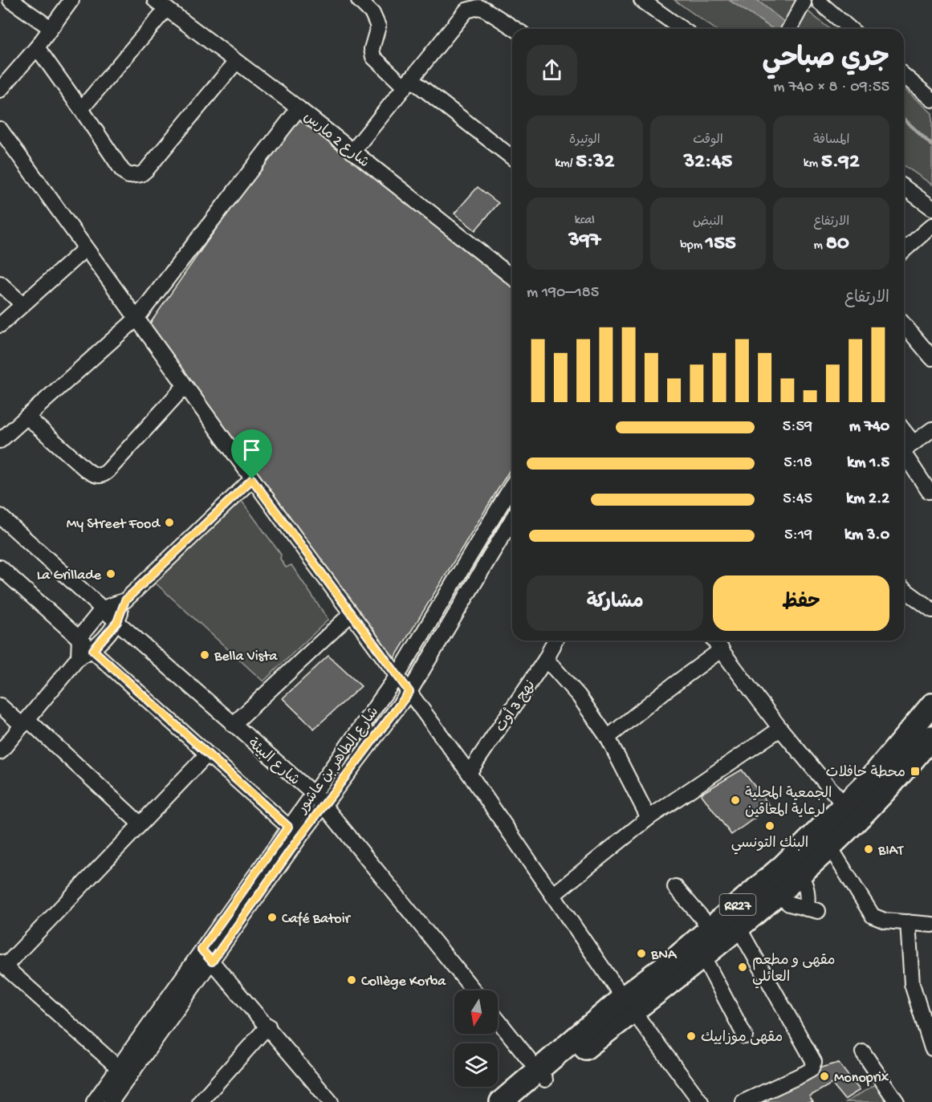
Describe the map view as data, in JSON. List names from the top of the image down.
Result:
{
  "streets": {
    "highway": ["RR27"],
    "street": [
      "شارع 2 مارس",
      "نهج 3 أوت",
      "شارع الطاهر بن عاشور",
      "شارع البيئة"
    ]
  },
  "crossings": [
    ["شارع الطاهر بن عاشور", "شارع البيئة"]
  ],
  "places": {
    "other": [
      "My Street Food",
      "La Grillade",
      "Bella Vista",
      "الجمعية المحلية لرعاية المعاقين",
      "البنك التونسي",
      "BIAT",
      "Café Batoir",
      "BNA",
      "مقهى و مطعم العائلي",
      "Collège Korba",
      "مقهى موزاييك",
      "Monoprix"
    ],
    "transit": ["محطة حافلات"]
  },
  "north": "bottom",
  "page": {
    "heading": ["جري صباحي", "09:55 · 8 × 740 m"],
    "stats": [
      ["المسافة", "5.92 km"],
      ["الوقت", "32:45"],
      ["الوتيرة", "5:32 /km"],
      ["الارتفاع", "80 m"],
      ["النبض", "155 bpm"],
      ["kcal", "397"]
    ],
    "chart": ["الارتفاع", "185–190 m"],
    "list": [
      {
        "name": "740 m",
        "note": "5:59"
      },
      {
        "name": "1.5 km",
        "note": "5:18"
      },
      {
        "name": "2.2 km",
        "note": "5:45"
      },
      {
        "name": "3.0 km",
        "note": "5:19"
      }
    ],
    "buttons": ["حفظ", "مشاركة"]
  }
}
